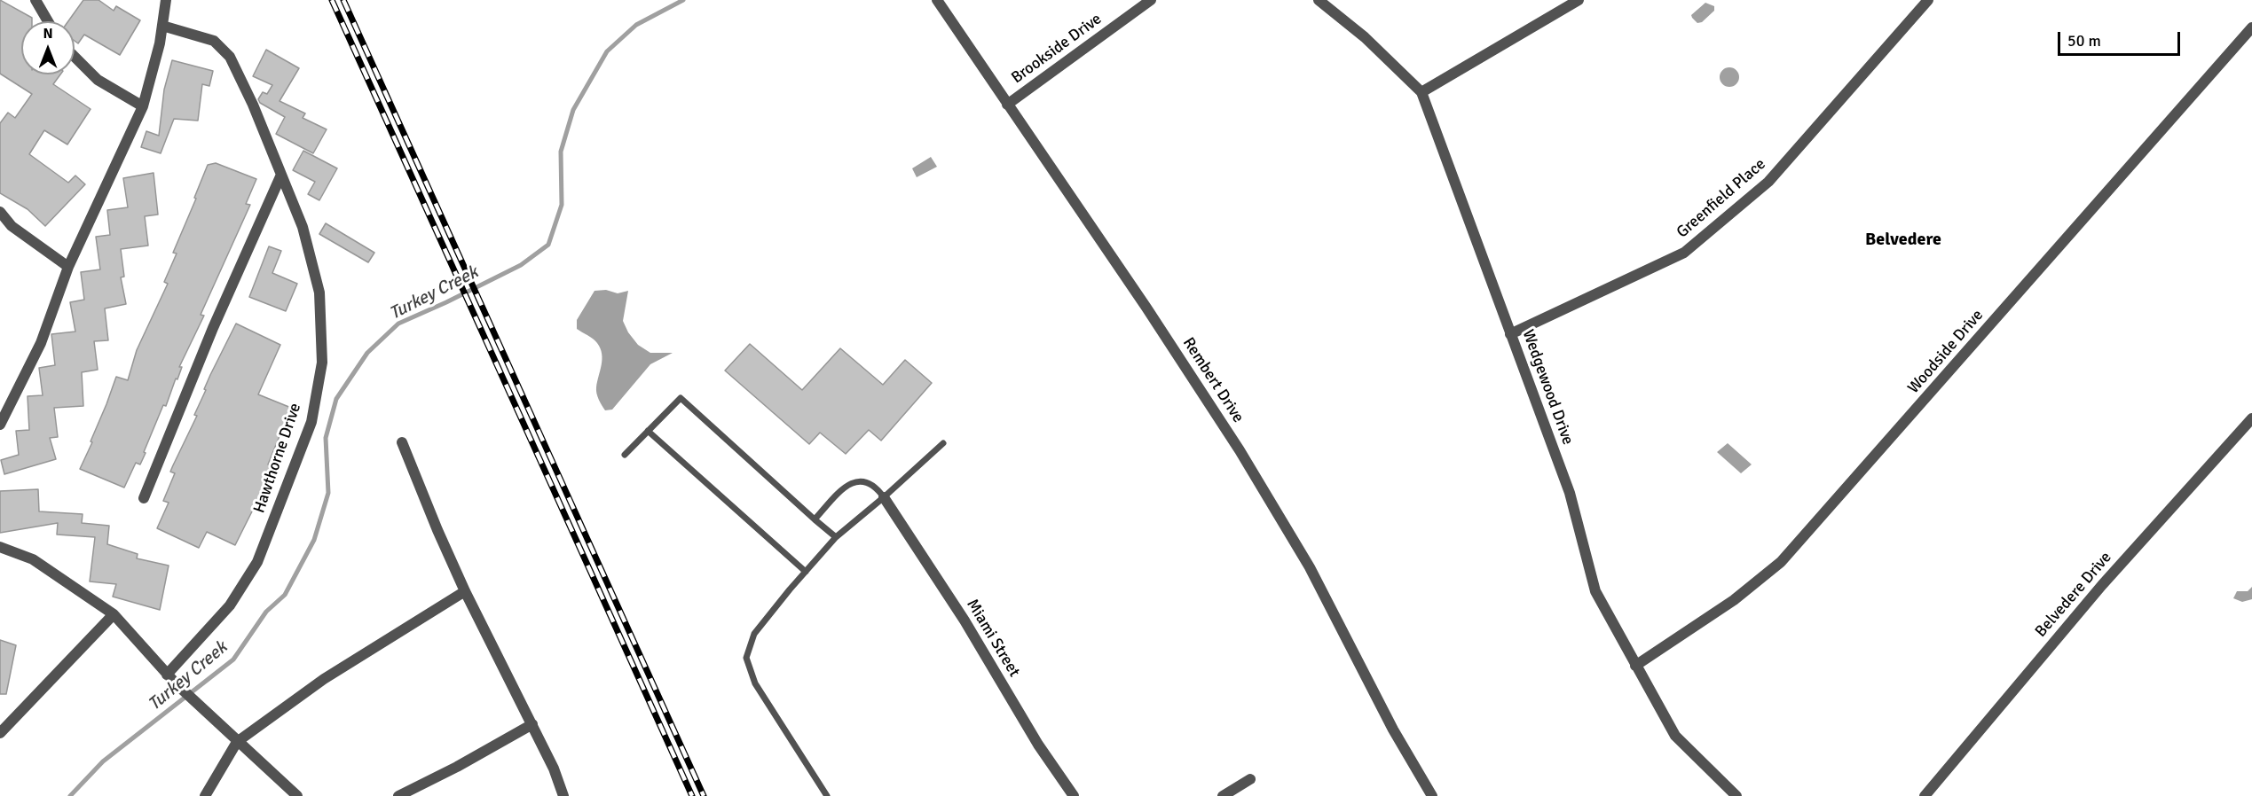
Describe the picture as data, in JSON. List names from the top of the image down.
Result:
{
  "streets": {
    "street": [
      "Brookside Drive",
      "Greenfield Place",
      "Woodside Drive",
      "Rembert Drive",
      "Wedgewood Drive",
      "Hawthorne Drive",
      "Belvedere Drive",
      "Miami Street"
    ]
  },
  "crossings": [
    ["Brookside Drive", "Rembert Drive"],
    ["Greenfield Place", "Wedgewood Drive"],
    ["Woodside Drive", "Wedgewood Drive"]
  ],
  "districts": ["Belvedere"],
  "water": ["Turkey Creek"],
  "scale_bar": "50 m",
  "north": "top"
}
